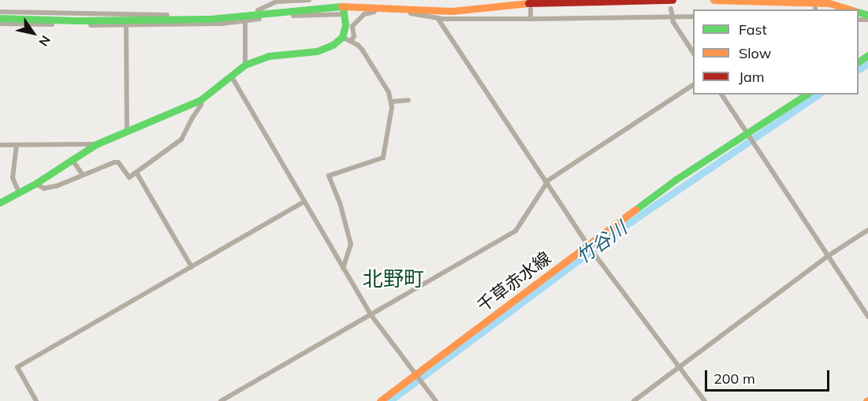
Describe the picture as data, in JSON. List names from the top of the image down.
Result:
{
  "streets": {
    "main road": ["千草赤水線"]
  },
  "districts": ["北野町"],
  "water": ["竹谷川"],
  "legend": ["Fast", "Slow", "Jam"],
  "scale_bar": "200 m",
  "north": "bottom right"
}
